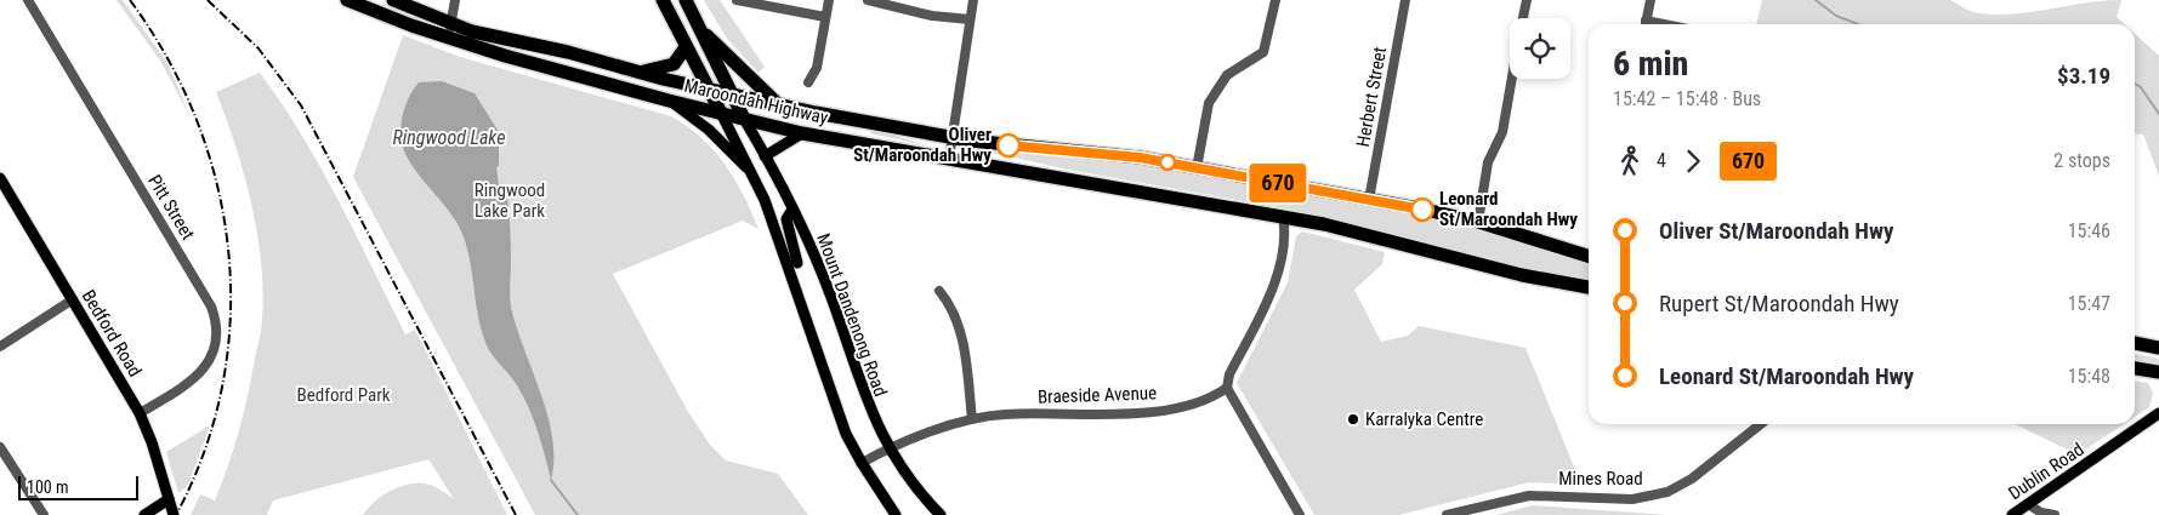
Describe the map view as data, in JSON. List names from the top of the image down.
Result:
{
  "streets": {
    "highway": ["Maroondah Highway"],
    "main road": ["Mount Dandenong Road", "Bedford Road", "Dublin Road"],
    "street": [
      "Herbert Street",
      "Pitt Street",
      "Braeside Avenue",
      "Mines Road"
    ]
  },
  "crossings": [
    ["Herbert Street", "Maroondah Highway"],
    ["Maroondah Highway", "Mount Dandenong Road"],
    ["Pitt Street", "Bedford Road"],
    ["Mount Dandenong Road", "Braeside Avenue"]
  ],
  "water": ["Ringwood Lake"],
  "parks": ["Ringwood Lake Park", "Bedford Park"],
  "places": ["Oliver St/Maroondah Hwy", "Leonard St/Maroondah Hwy", "Karralyka Centre"],
  "lines": ["bus line 670"],
  "scale_bar": "100 m",
  "page": {
    "on_map": "670",
    "heading": ["6 min", "15:42 – 15:48 · Bus", "$3.19"],
    "legs": ["4", "670", "2 stops"],
    "list": [
      {
        "name": "Oliver St/Maroondah Hwy",
        "value": "15:46"
      },
      {
        "name": "Rupert St/Maroondah Hwy",
        "value": "15:47"
      },
      {
        "name": "Leonard St/Maroondah Hwy",
        "value": "15:48"
      }
    ],
    "scale": "100 m"
  }
}
